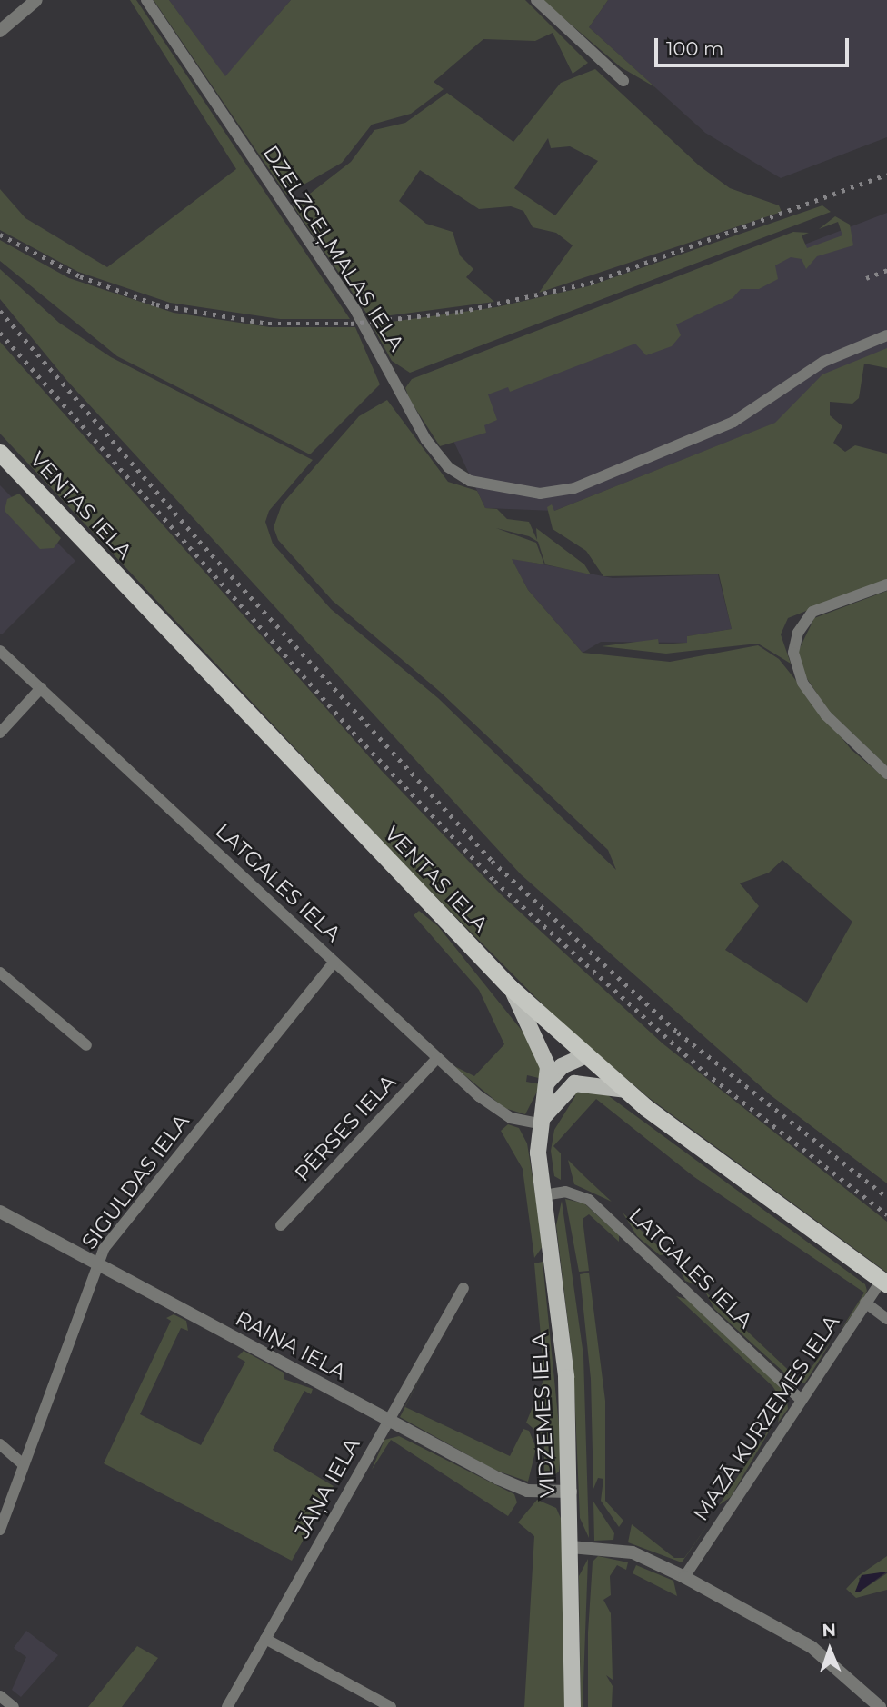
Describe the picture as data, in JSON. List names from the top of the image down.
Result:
{
  "streets": {
    "highway": ["VENTAS IELA"],
    "main road": ["VIDZEMES IELA"],
    "street": [
      "DZELZCEĻMALAS IELA",
      "LATGALES IELA",
      "PĒRSES IELA",
      "SIGULDAS IELA",
      "RAIŅA IELA",
      "MAZĀ KURZEMES IELA",
      "JĀŅA IELA"
    ]
  },
  "crossings": [
    ["VENTAS IELA", "VIDZEMES IELA"],
    ["VENTAS IELA", "MAZĀ KURZEMES IELA"],
    ["LATGALES IELA", "PĒRSES IELA"],
    ["LATGALES IELA", "SIGULDAS IELA"],
    ["LATGALES IELA", "VIDZEMES IELA"],
    ["LATGALES IELA", "MAZĀ KURZEMES IELA"],
    ["SIGULDAS IELA", "RAIŅA IELA"],
    ["RAIŅA IELA", "VIDZEMES IELA"],
    ["RAIŅA IELA", "JĀŅA IELA"]
  ],
  "scale_bar": "100 m",
  "north": "top"
}
